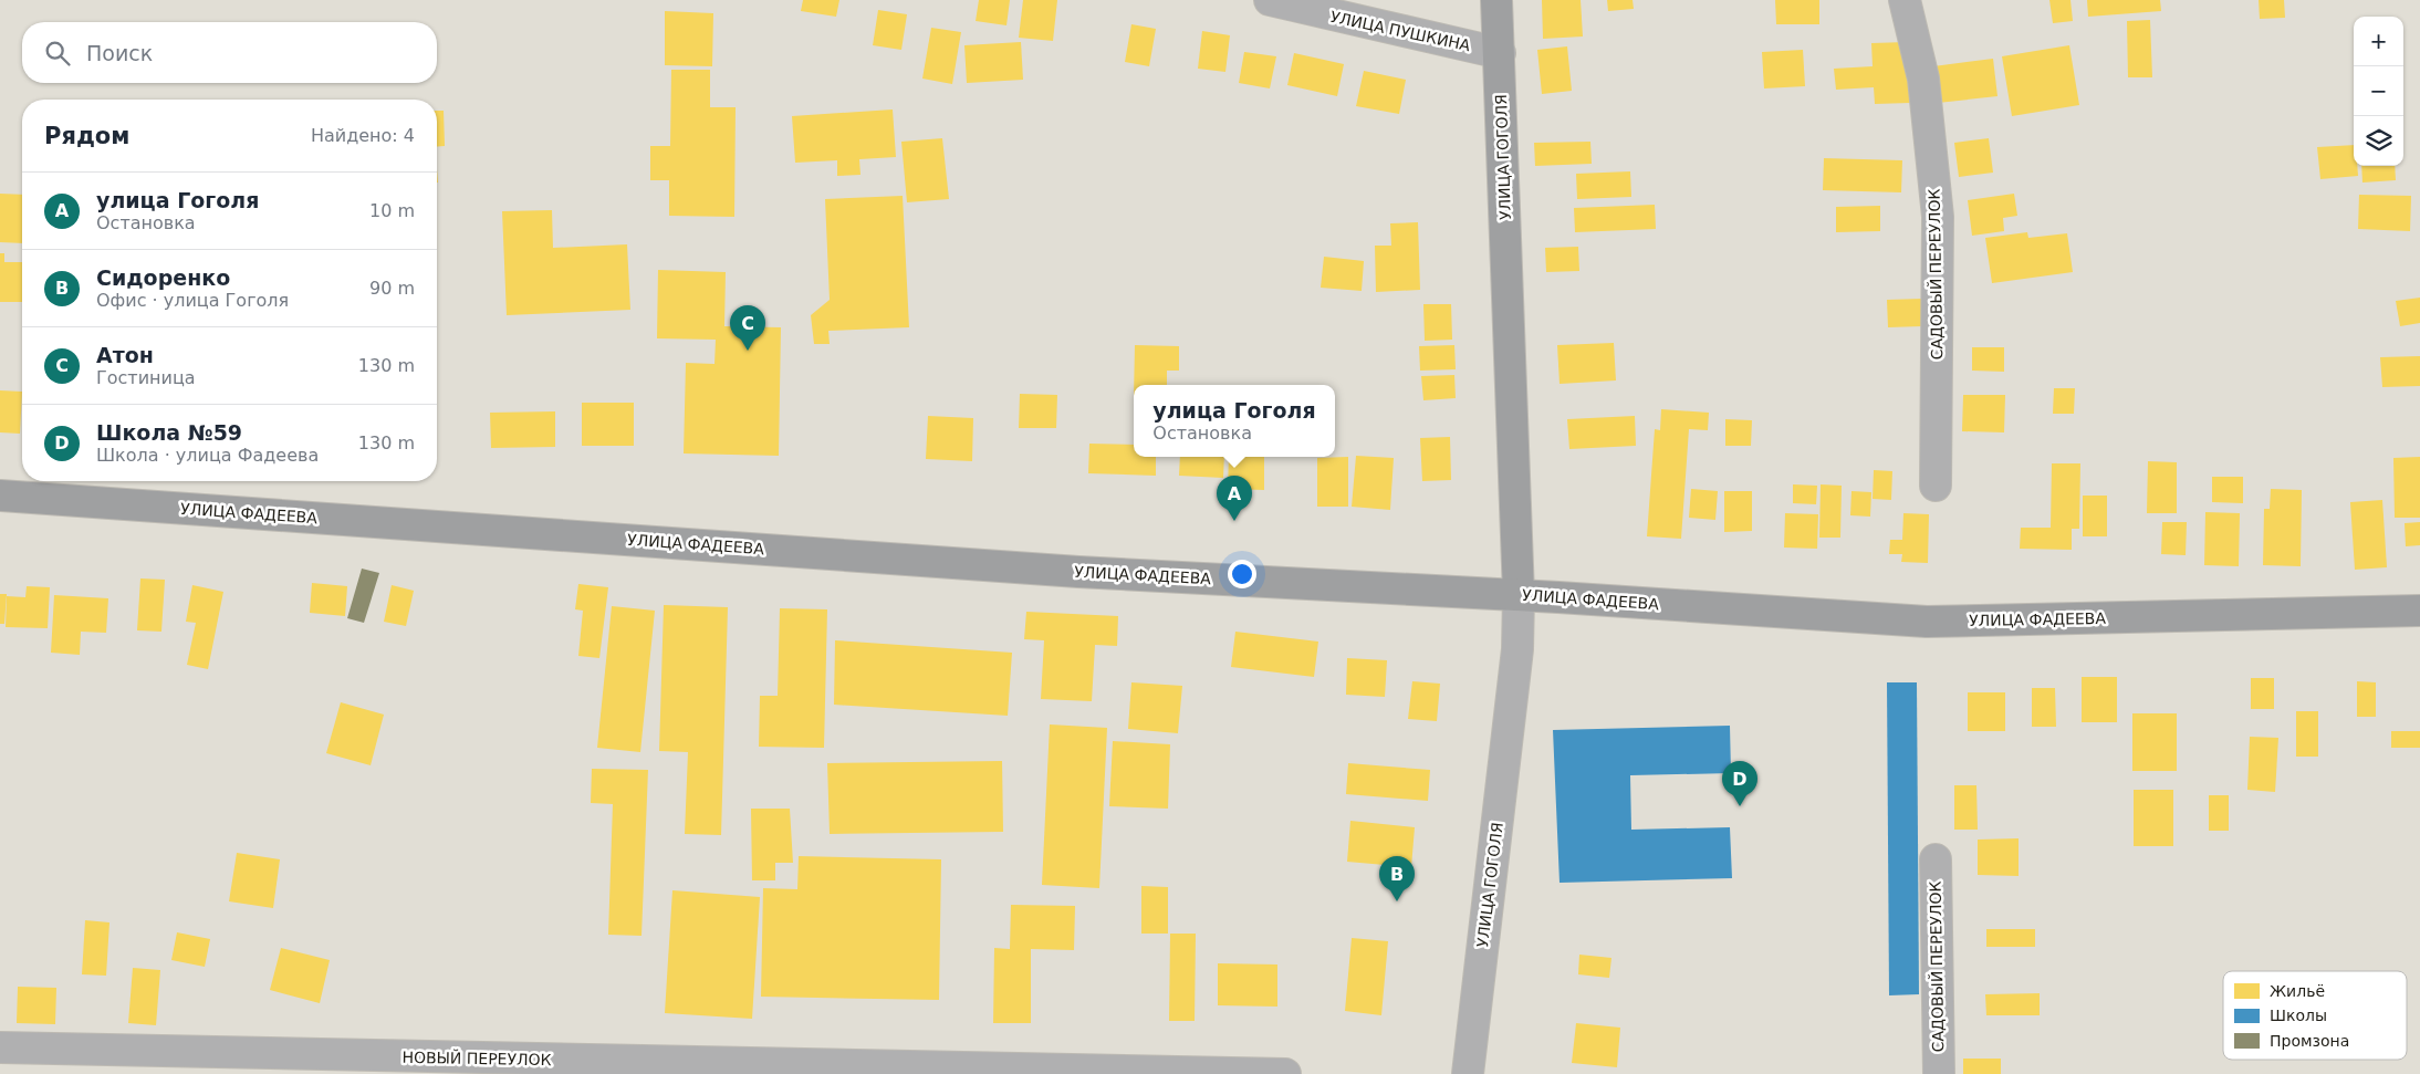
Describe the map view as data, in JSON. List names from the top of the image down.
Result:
{
  "streets": {
    "main road": ["УЛИЦА ГОГОЛЯ", "УЛИЦА ФАДЕЕВА"],
    "street": ["УЛИЦА ПУШКИНА", "САДОВЫЙ ПЕРЕУЛОК", "НОВЫЙ ПЕРЕУЛОК"]
  },
  "crossings": [
    ["УЛИЦА ПУШКИНА", "УЛИЦА ГОГОЛЯ"],
    ["УЛИЦА ГОГОЛЯ", "УЛИЦА ФАДЕЕВА"]
  ],
  "legend": ["Жильё", "Школы", "Промзона"],
  "page": {
    "map_buttons": ["+", "−"],
    "search": "Поиск",
    "heading": ["Рядом", "Найдено: 4"],
    "list": [
      {
        "mark": "A",
        "name": "улица Гоголя",
        "note": "Остановка",
        "value": "10 m"
      },
      {
        "mark": "B",
        "name": "Сидоренко",
        "note": "Офис · улица Гоголя",
        "value": "90 m"
      },
      {
        "mark": "C",
        "name": "Атон",
        "note": "Гостиница",
        "value": "130 m"
      },
      {
        "mark": "D",
        "name": "Школа №59",
        "note": "Школа · улица Фадеева",
        "value": "130 m"
      }
    ],
    "pins": [
      "C",
      "A",
      "D",
      "B"
    ],
    "popup": ["улица Гоголя", "Остановка"]
  }
}
